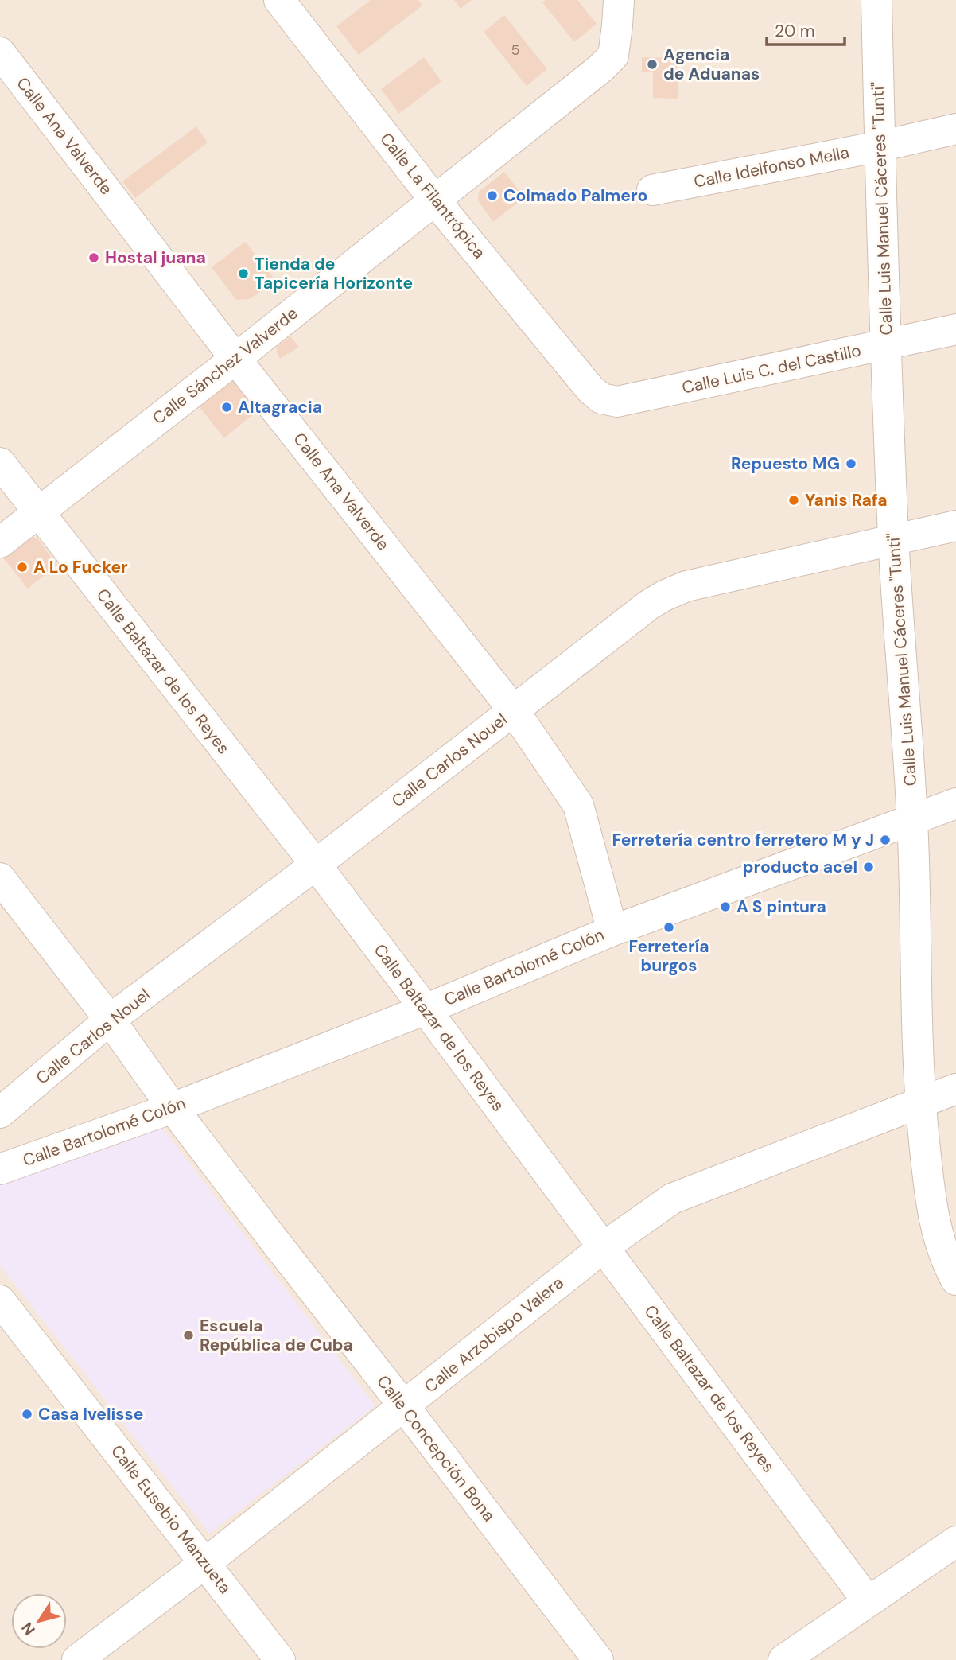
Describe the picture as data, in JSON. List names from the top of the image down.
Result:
{
  "streets": {
    "street": [
      "Calle Ana Valverde",
      "Calle Idelfonso Mella",
      "Calle La Filantrópica",
      "Calle Luis Manuel Cáceres \"Tunti\"",
      "Calle Sánchez Valverde",
      "Calle Luis C. del Castillo",
      "Calle Baltazar de los Reyes",
      "Calle Carlos Nouel",
      "Calle Bartolomé Colón",
      "Calle Arzobispo Valera",
      "Calle Concepción Bona",
      "Calle Eusebio Manzueta"
    ]
  },
  "crossings": [
    ["Calle Ana Valverde", "Calle Sánchez Valverde"],
    ["Calle Ana Valverde", "Calle Carlos Nouel"],
    ["Calle Ana Valverde", "Calle Bartolomé Colón"],
    ["Calle Idelfonso Mella", "Calle Luis Manuel Cáceres \"Tunti\""],
    ["Calle La Filantrópica", "Calle Sánchez Valverde"],
    ["Calle La Filantrópica", "Calle Luis C. del Castillo"],
    ["Calle Luis Manuel Cáceres \"Tunti\"", "Calle Luis C. del Castillo"],
    ["Calle Luis Manuel Cáceres \"Tunti\"", "Calle Carlos Nouel"],
    ["Calle Luis Manuel Cáceres \"Tunti\"", "Calle Bartolomé Colón"],
    ["Calle Luis Manuel Cáceres \"Tunti\"", "Calle Arzobispo Valera"],
    ["Calle Sánchez Valverde", "Calle Baltazar de los Reyes"],
    ["Calle Baltazar de los Reyes", "Calle Carlos Nouel"],
    ["Calle Baltazar de los Reyes", "Calle Bartolomé Colón"],
    ["Calle Baltazar de los Reyes", "Calle Arzobispo Valera"],
    ["Calle Bartolomé Colón", "Calle Concepción Bona"],
    ["Calle Arzobispo Valera", "Calle Concepción Bona"],
    ["Calle Arzobispo Valera", "Calle Eusebio Manzueta"]
  ],
  "places": [
    "Agencia de Aduanas",
    "Colmado Palmero",
    "Hostal juana",
    "Tienda de Tapicería Horizonte",
    "Altagracia",
    "Repuesto MG",
    "Yanis Rafa",
    "A Lo Fucker",
    "Ferretería centro ferretero M y J",
    "producto acel",
    "A S pintura",
    "Ferretería burgos",
    "Escuela República de Cuba",
    "Casa Ivelisse"
  ],
  "house_numbers": ["5"],
  "scale_bar": "20 m",
  "north": "bottom left"
}
